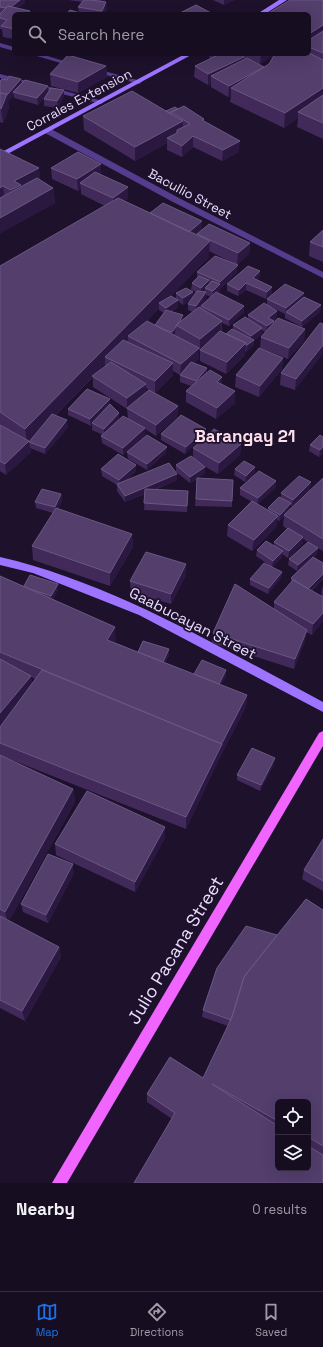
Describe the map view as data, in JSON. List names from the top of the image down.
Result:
{
  "streets": {
    "main road": ["Corrales Extension", "Gaabucayan Street", "Julio Pacana Street"],
    "street": ["Bacullio Street"]
  },
  "crossings": [
    ["Corrales Extension", "Bacullio Street"]
  ],
  "districts": ["Barangay 21"],
  "page": {
    "search": "Search here",
    "heading": ["Nearby", "0 results"],
    "nav": ["Map", "Directions", "Saved"]
  }
}
